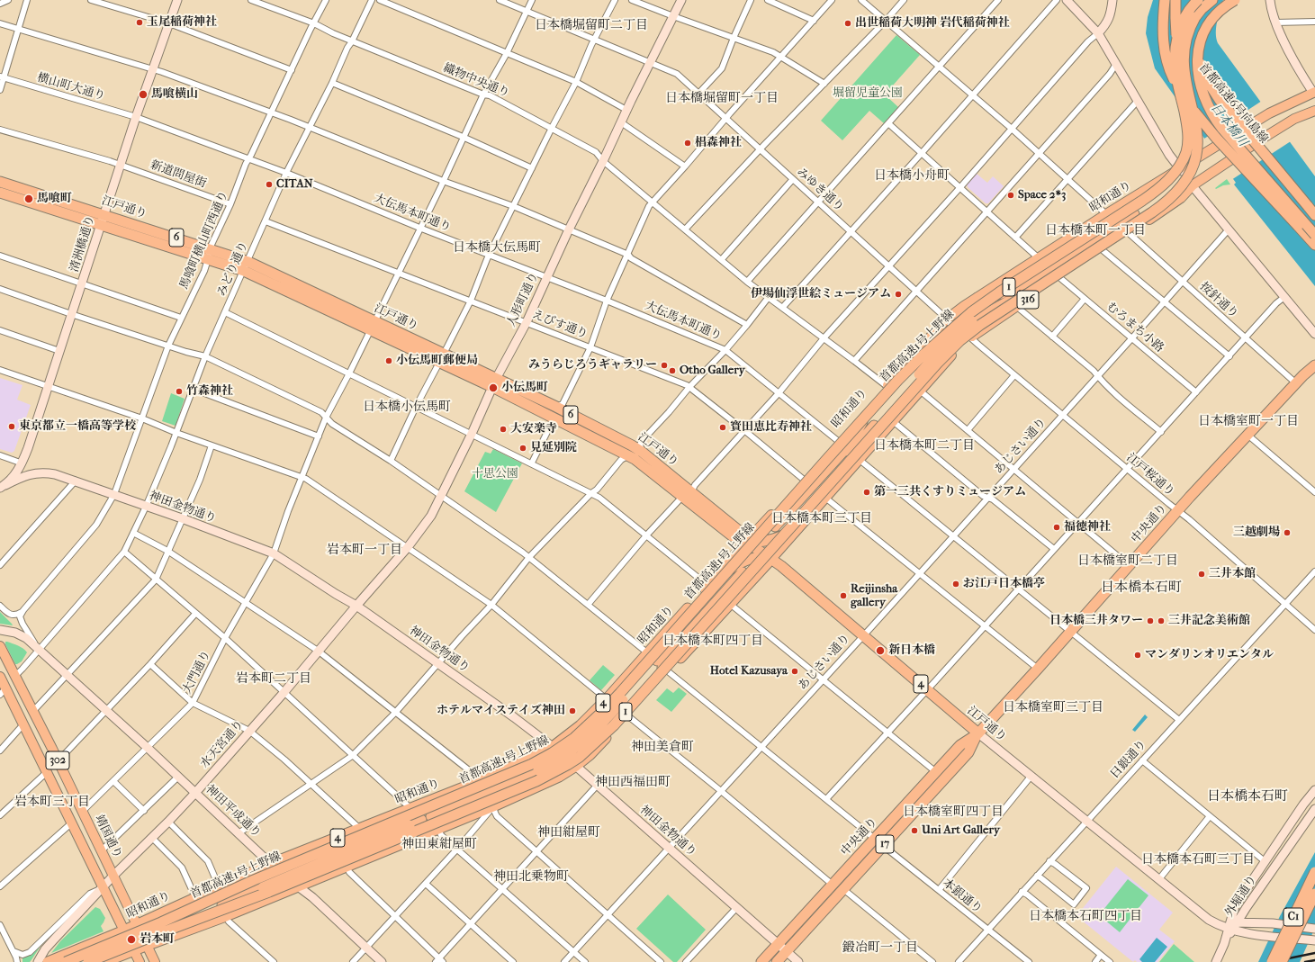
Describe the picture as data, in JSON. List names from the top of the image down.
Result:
{
  "streets": {
    "highway": [
      "首都高速6号向島線",
      "昭和通り",
      "江戸通り",
      "6",
      "1",
      "首都高速1号上野線",
      "中央通り",
      "4",
      "17",
      "C1"
    ],
    "main road": ["316", "302", "靖国通り"],
    "street": [
      "織物中央通り",
      "横山町大通り",
      "新道問屋街",
      "みゆき通り",
      "大伝馬本町通り",
      "馬喰町横山町西通り",
      "清洲橋通り",
      "みどり通り",
      "人形町通り",
      "按針通り",
      "えびす通り",
      "むろまち小路",
      "あじさい通り",
      "江戸桜通り",
      "神田金物通り",
      "大門通り",
      "水天宮通り",
      "日銀通り",
      "神田平成通り",
      "本銀通り",
      "外堀通り"
    ]
  },
  "crossings": [
    ["織物中央通り", "昭和通り"],
    ["織物中央通り", "馬喰町横山町西通り"],
    ["織物中央通り", "みどり通り"],
    ["織物中央通り", "人形町通り"],
    ["織物中央通り", "大門通り"],
    ["横山町大通り", "大伝馬本町通り"],
    ["横山町大通り", "清洲橋通り"],
    ["新道問屋街", "馬喰町横山町西通り"],
    ["新道問屋街", "清洲橋通り"],
    ["みゆき通り", "昭和通り"],
    ["みゆき通り", "人形町通り"],
    ["みゆき通り", "316"],
    ["みゆき通り", "江戸桜通り"],
    ["みゆき通り", "大門通り"],
    ["昭和通り", "江戸通り"],
    ["昭和通り", "大伝馬本町通り"],
    ["昭和通り", "えびす通り"],
    ["昭和通り", "神田金物通り"],
    ["昭和通り", "302"],
    ["昭和通り", "神田平成通り"],
    ["昭和通り", "靖国通り"],
    ["江戸通り", "馬喰町横山町西通り"],
    ["江戸通り", "清洲橋通り"],
    ["江戸通り", "みどり通り"],
    ["江戸通り", "人形町通り"],
    ["江戸通り", "316"],
    ["江戸通り", "あじさい通り"],
    ["江戸通り", "中央通り"],
    ["江戸通り", "大門通り"],
    ["江戸通り", "4"],
    ["江戸通り", "日銀通り"],
    ["江戸通り", "外堀通り"],
    ["大伝馬本町通り", "馬喰町横山町西通り"],
    ["大伝馬本町通り", "清洲橋通り"],
    ["大伝馬本町通り", "みどり通り"],
    ["大伝馬本町通り", "人形町通り"],
    ["大伝馬本町通り", "大門通り"],
    ["馬喰町横山町西通り", "神田金物通り"],
    ["清洲橋通り", "神田金物通り"],
    ["みどり通り", "えびす通り"],
    ["みどり通り", "神田金物通り"],
    ["みどり通り", "神田平成通り"],
    ["みどり通り", "靖国通り"],
    ["人形町通り", "えびす通り"],
    ["人形町通り", "水天宮通り"],
    ["316", "按針通り"],
    ["316", "むろまち小路"],
    ["316", "江戸桜通り"],
    ["316", "4"],
    ["按針通り", "あじさい通り"],
    ["按針通り", "中央通り"],
    ["えびす通り", "大門通り"],
    ["むろまち小路", "あじさい通り"],
    ["あじさい通り", "江戸桜通り"],
    ["あじさい通り", "神田金物通り"],
    ["あじさい通り", "本銀通り"],
    ["江戸桜通り", "中央通り"],
    ["江戸桜通り", "日銀通り"],
    ["神田金物通り", "中央通り"],
    ["神田金物通り", "大門通り"],
    ["神田金物通り", "4"],
    ["神田金物通り", "水天宮通り"],
    ["中央通り", "本銀通り"],
    ["大門通り", "神田平成通り"],
    ["大門通り", "靖国通り"],
    ["4", "302"],
    ["4", "神田平成通り"],
    ["4", "靖国通り"],
    ["4", "本銀通り"],
    ["水天宮通り", "302"],
    ["水天宮通り", "神田平成通り"],
    ["水天宮通り", "靖国通り"],
    ["日銀通り", "本銀通り"]
  ],
  "districts": [
    "日本橋堀留町二丁目",
    "日本橋堀留町一丁目",
    "日本橋小舟町",
    "日本橋本町一丁目",
    "日本橋大伝馬町",
    "日本橋小伝馬町",
    "日本橋室町一丁目",
    "日本橋本町二丁目",
    "日本橋本町三丁目",
    "岩本町一丁目",
    "日本橋室町二丁目",
    "日本橋本石町",
    "日本橋本町四丁目",
    "岩本町二丁目",
    "日本橋室町三丁目",
    "神田美倉町",
    "神田西福田町",
    "日本橋本石町",
    "岩本町三丁目",
    "日本橋室町四丁目",
    "神田紺屋町",
    "神田東紺屋町",
    "日本橋本石町三丁目",
    "神田北乗物町",
    "日本橋本石町四丁目",
    "鍛冶町一丁目"
  ],
  "water": ["日本橋川"],
  "parks": ["堀留児童公園", "十思公園"],
  "places": [
    "玉尾稲荷神社",
    "出世稲荷大明神 岩代稲荷神社",
    "馬喰横山",
    "椙森神社",
    "CITAN",
    "Space 2*3",
    "馬喰町",
    "伊場仙浮世絵ミュージアム",
    "小伝馬町郵便局",
    "みうらじろうギャラリー",
    "Otho Gallery",
    "小伝馬町",
    "竹森神社",
    "東京都立一橋高等学校",
    "寳田恵比寿神社",
    "大安楽寺",
    "見延別院",
    "第一三共くすりミュージアム",
    "福徳神社",
    "三越劇場",
    "三井本館",
    "お江戸日本橋亭",
    "Reijinsha gallery",
    "日本橋三井タワー",
    "三井記念美術館",
    "新日本橋",
    "マンダリンオリエンタル",
    "Hotel Kazusaya",
    "ホテルマイステイズ神田",
    "Uni Art Gallery",
    "岩本町"
  ]
}
